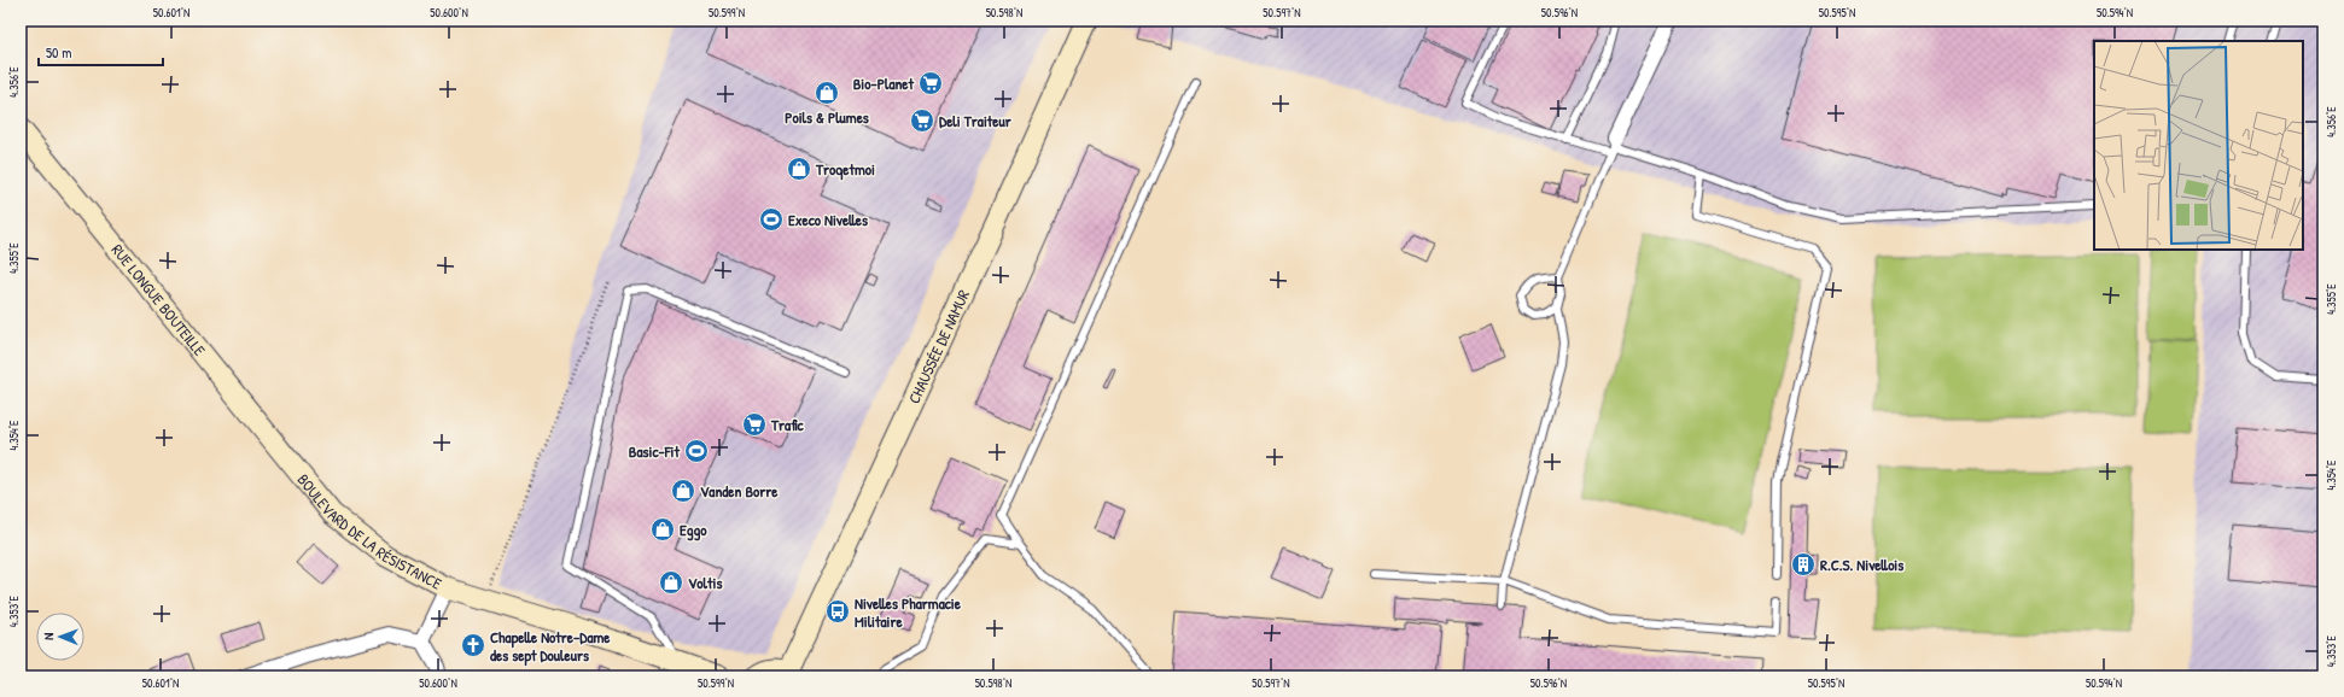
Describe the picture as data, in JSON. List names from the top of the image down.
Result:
{
  "streets": {
    "street": ["RUE LONGUE BOUTEILLE", "CHAUSSÉE DE NAMUR", "BOULEVARD DE LA RÉSISTANCE"]
  },
  "crossings": [
    ["RUE LONGUE BOUTEILLE", "BOULEVARD DE LA RÉSISTANCE"]
  ],
  "places": {
    "supermarket": ["Bio-Planet", "Deli Traiteur", "Trafic"],
    "shop": [
      "Poils & Plumes",
      "Troqetmoi",
      "Vanden Borre",
      "Eggo",
      "Voltis"
    ],
    "sports": ["Execo Nivelles", "Basic-Fit"],
    "building": ["R.C.S. Nivellois"],
    "bus stop": ["Nivelles Pharmacie Militaire"],
    "church": ["Chapelle Notre-Dame des sept Douleurs"]
  },
  "scale_bar": "50 m",
  "north": "left",
  "coordinates": [
    "50.601°N",
    "50.600°N",
    "50.599°N",
    "50.598°N",
    "50.597°N",
    "50.596°N",
    "50.595°N",
    "50.594°N",
    "4.356°E",
    "4.355°E",
    "4.354°E",
    "4.353°E"
  ]
}
